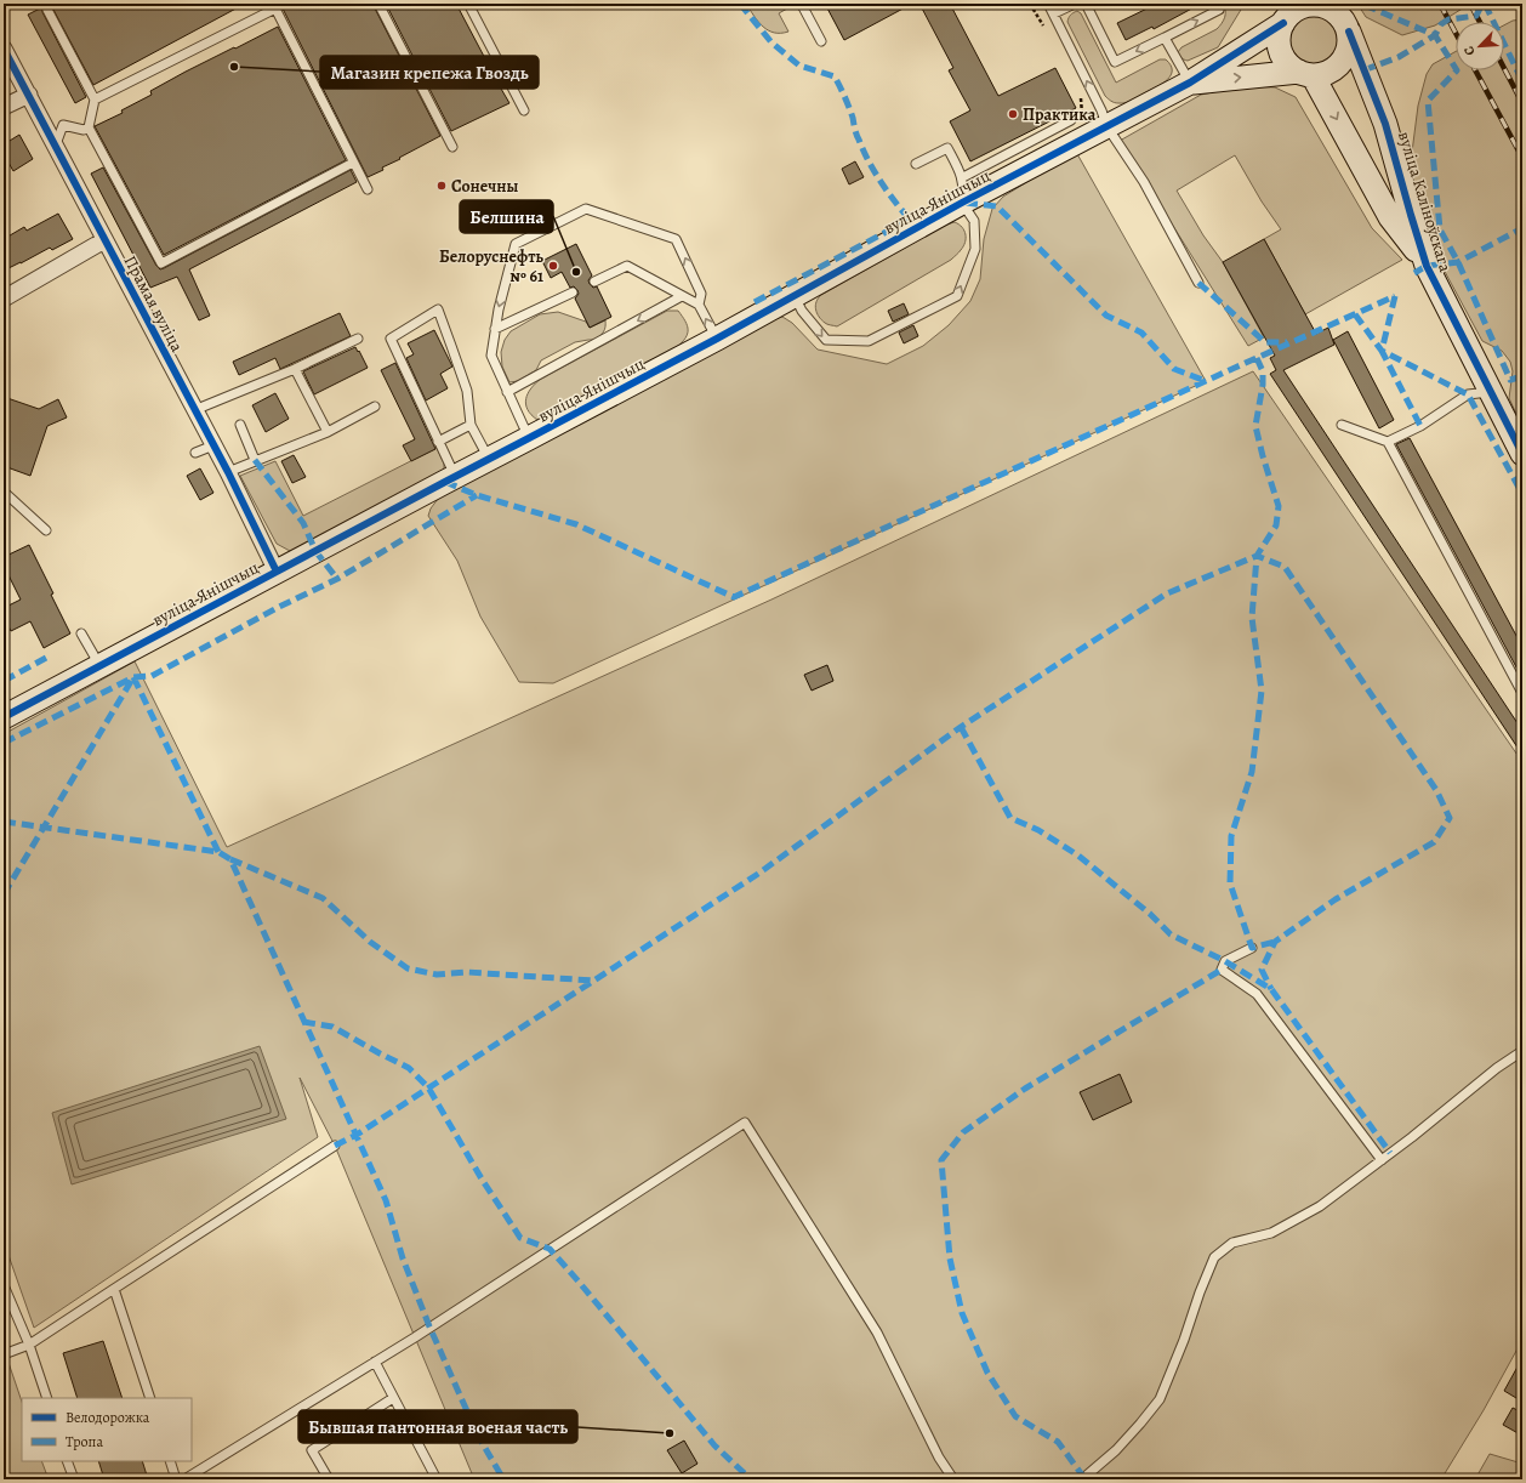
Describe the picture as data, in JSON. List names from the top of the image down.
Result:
{
  "streets": {
    "street": ["вуліца Янішчыц", "вуліца Каліноўскага", "Прамая вуліца"]
  },
  "crossings": [
    ["вуліца Янішчыц", "вуліца Каліноўскага"],
    ["вуліца Янішчыц", "Прамая вуліца"]
  ],
  "places": [
    "Магазин крепежа Гвоздь",
    "Практика",
    "Сонечны",
    "Белоруснефть № 61",
    "Белшина",
    "Бывшая пантонная военая часть"
  ],
  "legend": ["Велодорожка", "Тропа"],
  "north": "bottom left"
}
